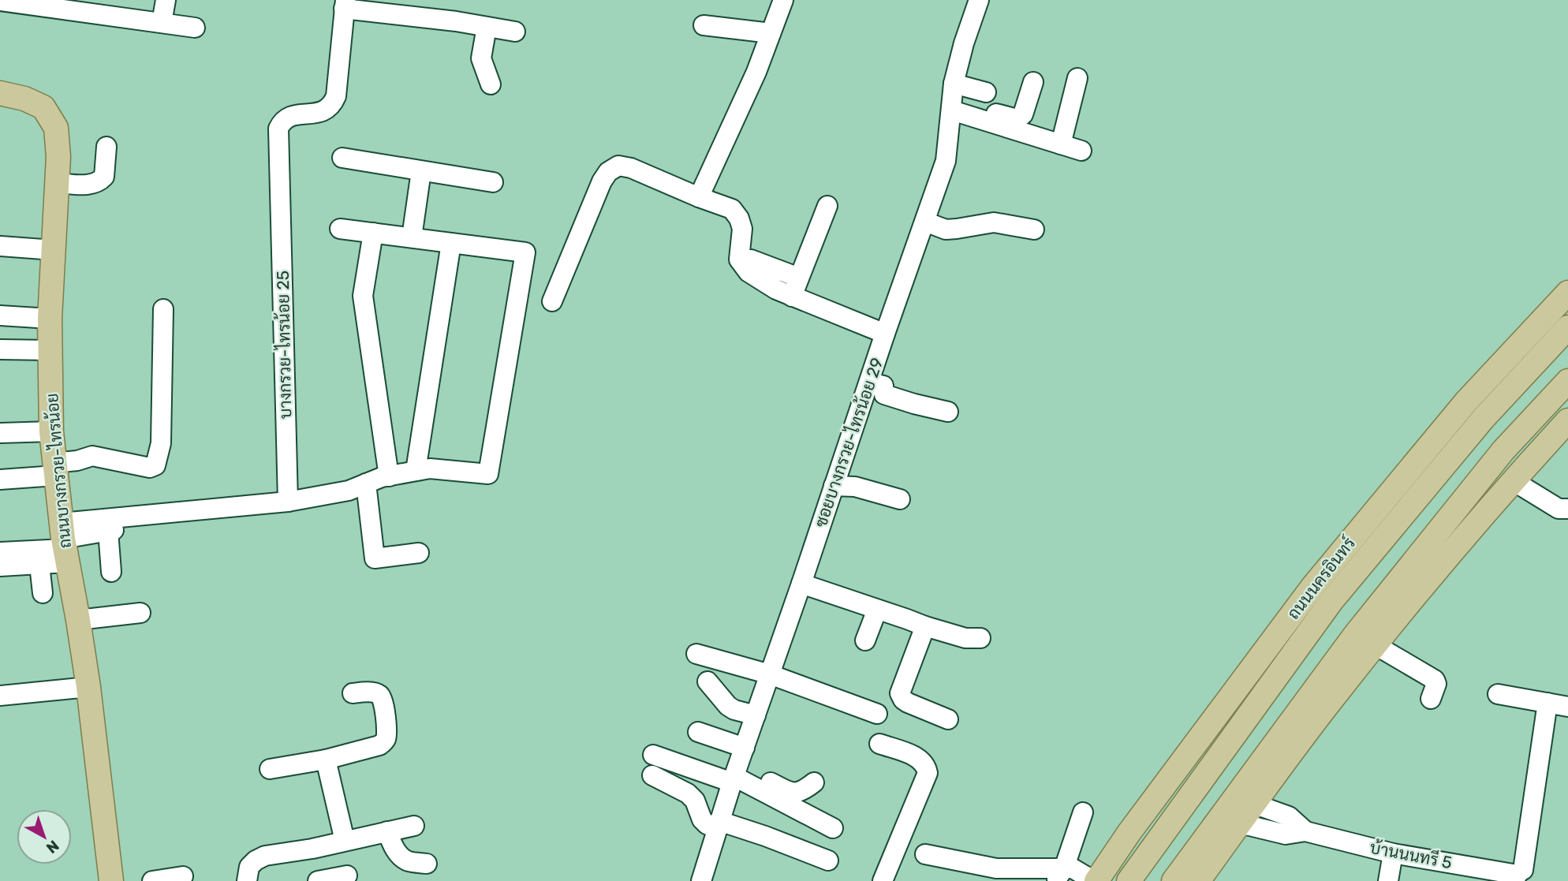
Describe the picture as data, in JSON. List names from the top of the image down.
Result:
{
  "streets": {
    "main road": ["ถนนบางกรวย-ไทรน้อย", "ถนนนครอินทร์"],
    "street": ["บางกรวย-ไทรน้อย 25", "ซอยบางกรวย-ไทรน้อย 29", "บ้านนนทรี 5"]
  },
  "north": "bottom right"
}
